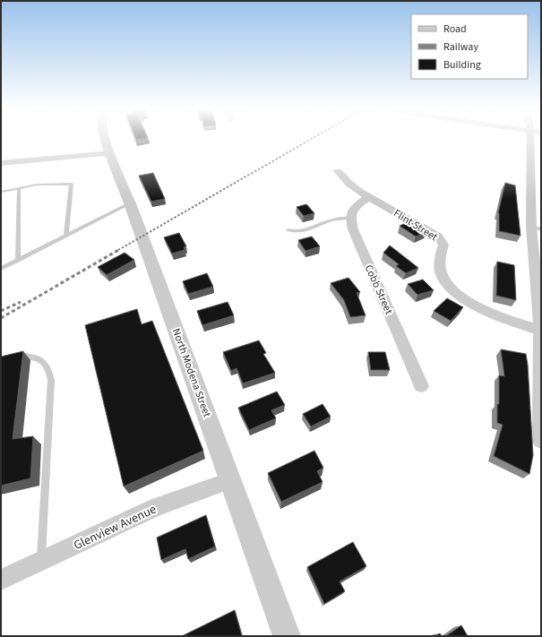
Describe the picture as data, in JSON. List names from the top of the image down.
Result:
{
  "streets": {
    "street": [
      "Flint Street",
      "Cobb Street",
      "North Modena Street",
      "Glenview Avenue"
    ]
  },
  "crossings": [
    ["North Modena Street", "Glenview Avenue"]
  ],
  "legend": ["Road", "Railway", "Building"]
}
